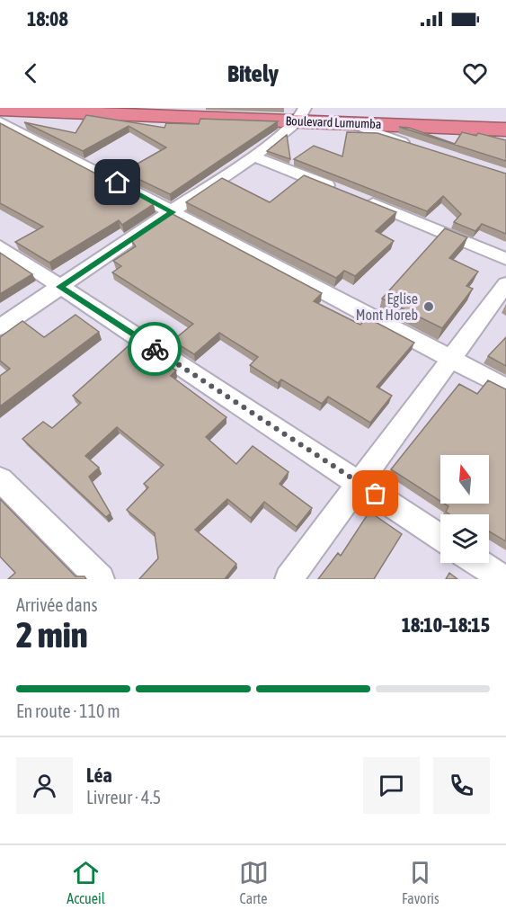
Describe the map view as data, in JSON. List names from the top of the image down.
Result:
{
  "streets": {
    "highway": ["Boulevard Lumumba"]
  },
  "places": ["Eglise Mont Horeb"],
  "north": "top",
  "page": {
    "status": "18:08",
    "header": "Bitely",
    "heading": ["2 min", "Arrivée dans", "18:10–18:15"],
    "panel": ["Léa", "Livreur · 4.5"],
    "bar": "En route · 110 m",
    "tabs": ["Accueil", "Carte", "Favoris"]
  }
}
